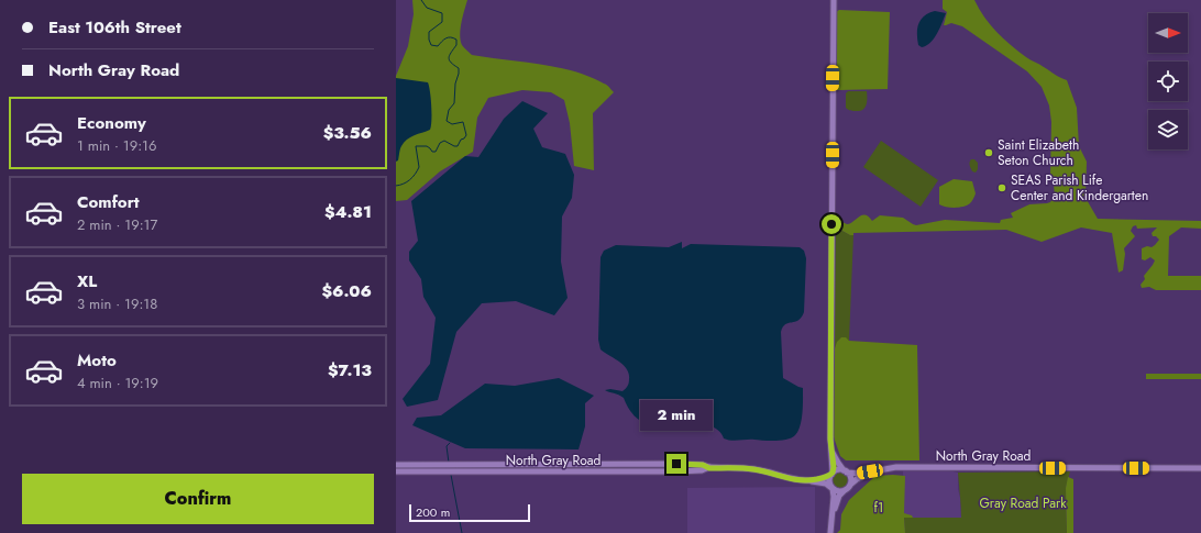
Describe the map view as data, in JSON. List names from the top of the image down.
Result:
{
  "streets": {
    "street": ["North Gray Road"]
  },
  "parks": ["Gray Road Park", "f1"],
  "places": ["Saint Elizabeth Seton Church", "SEAS Parish Life Center and Kindergarten"],
  "scale_bar": "200 m",
  "north": "right",
  "page": {
    "banner": ["East 106th Street", "North Gray Road"],
    "list": [
      {
        "name": "Economy",
        "note": "1 min · 19:16",
        "value": "$3.56"
      },
      {
        "name": "Comfort",
        "note": "2 min · 19:17",
        "value": "$4.81"
      },
      {
        "name": "XL",
        "note": "3 min · 19:18",
        "value": "$6.06"
      },
      {
        "name": "Moto",
        "note": "4 min · 19:19",
        "value": "$7.13"
      }
    ],
    "bubble": "2 min",
    "buttons": "Confirm",
    "scale": "200 m"
  }
}
